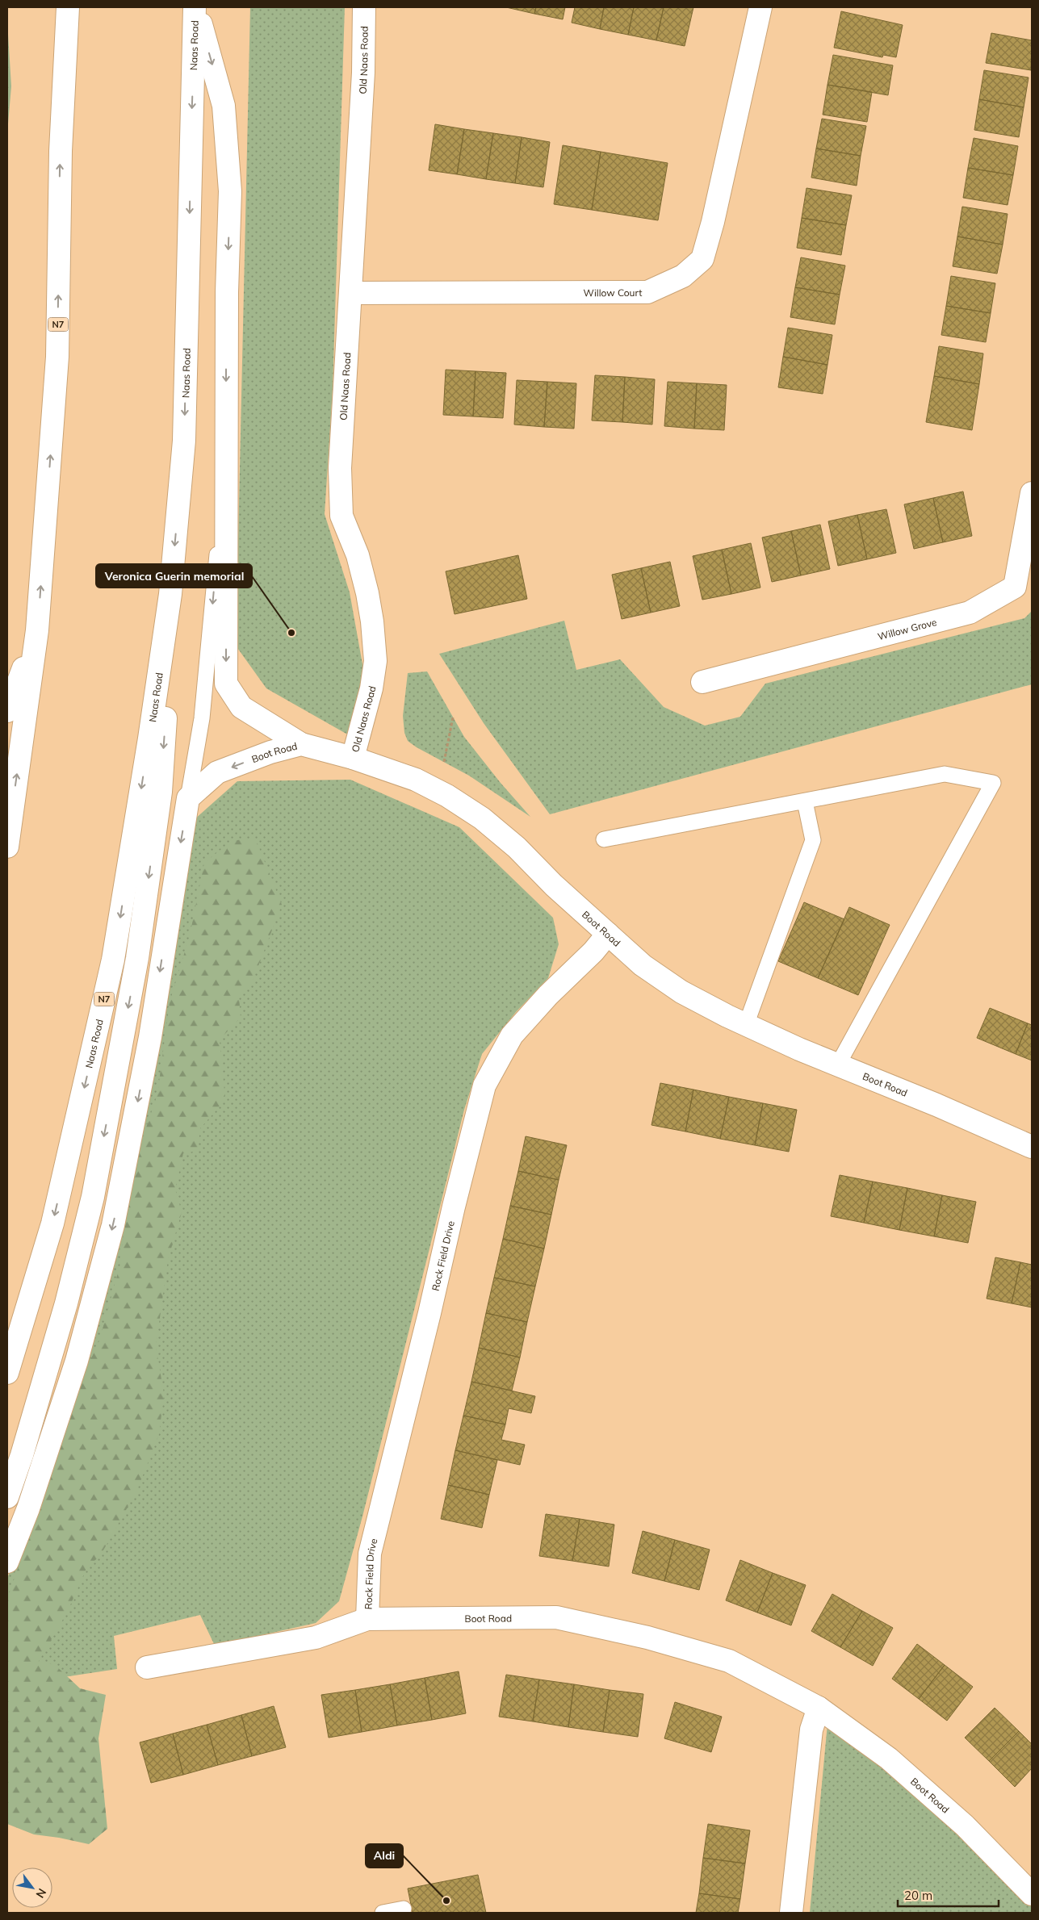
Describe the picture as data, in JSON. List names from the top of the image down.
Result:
{
  "streets": {
    "main road": [
      "Naas Road",
      "Old Naas Road",
      "Willow Court",
      "N7",
      "Willow Grove",
      "Boot Road",
      "Rock Field Drive"
    ]
  },
  "crossings": [
    ["Old Naas Road", "Willow Court"],
    ["Old Naas Road", "Boot Road"],
    ["Boot Road", "Rock Field Drive"]
  ],
  "places": ["Veronica Guerin memorial", "Aldi"],
  "scale_bar": "20 m",
  "north": "bottom right"
}
